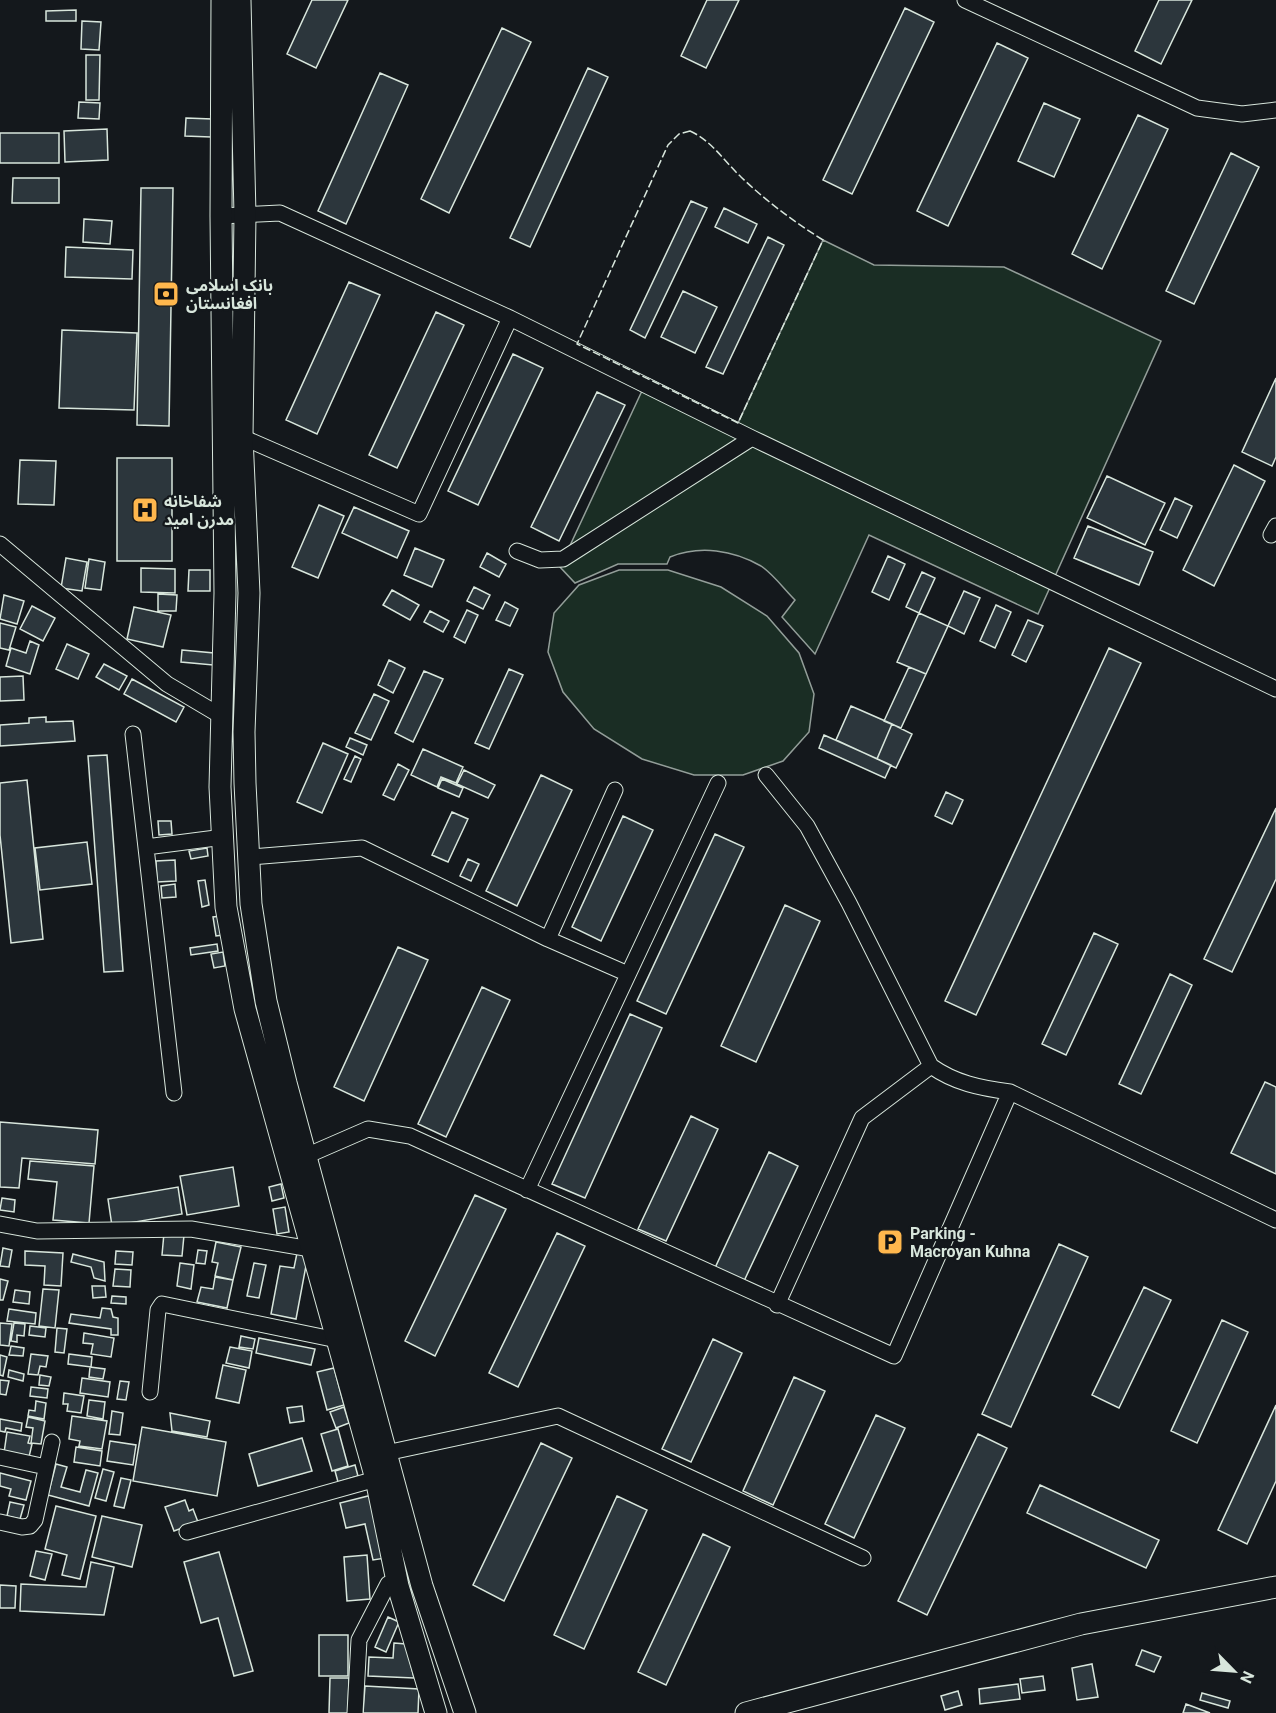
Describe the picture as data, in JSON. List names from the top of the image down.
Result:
{
  "places": {
    "bank": ["بانک اسلامی افغانستان"],
    "hospital": ["شفاخانه مدرن امید"],
    "parking": ["Parking - Macroyan Kuhna"]
  },
  "north": "bottom right"
}
